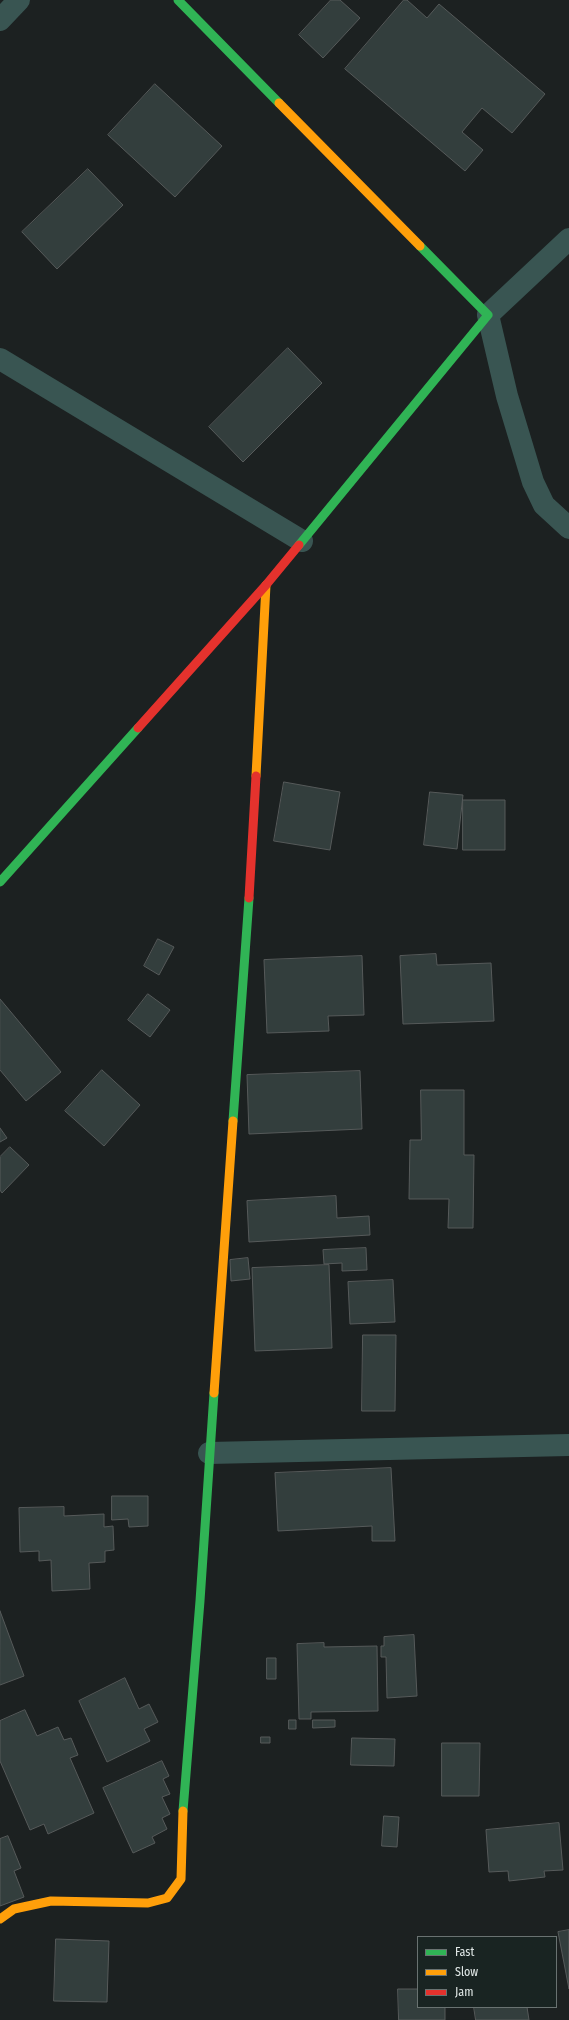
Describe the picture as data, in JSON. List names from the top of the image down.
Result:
{
  "legend": ["Fast", "Slow", "Jam"]
}
